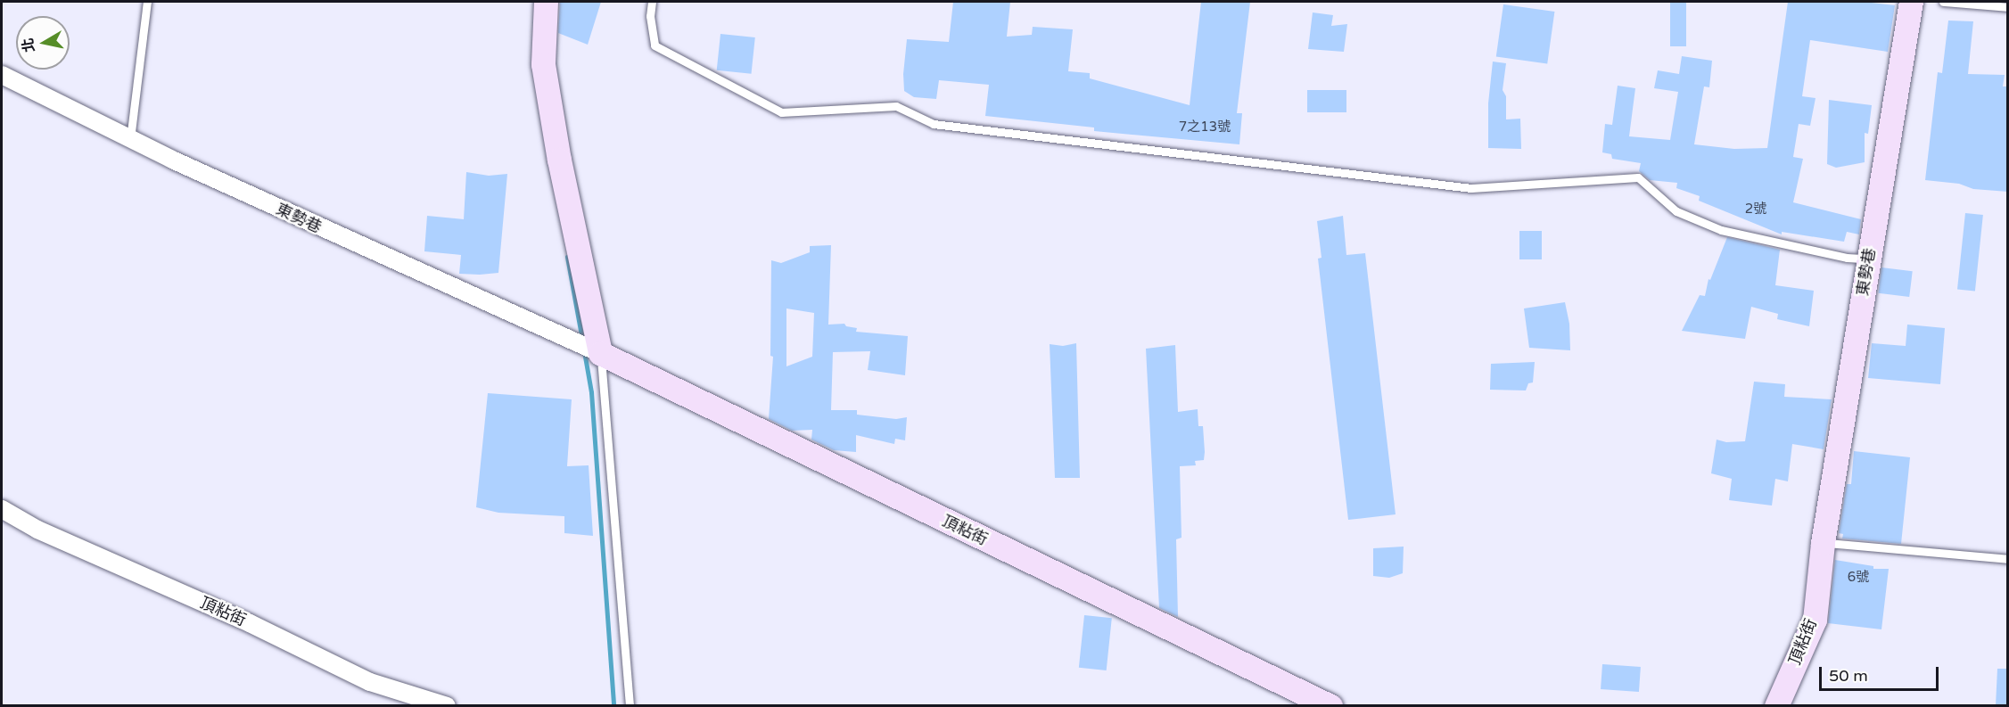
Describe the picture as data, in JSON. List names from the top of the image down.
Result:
{
  "streets": {
    "street": ["東勢巷", "頂粘街"]
  },
  "crossings": [
    ["東勢巷", "頂粘街"]
  ],
  "house_numbers": ["7之13號", "2號", "6號"],
  "scale_bar": "50 m",
  "north": "left"
}
